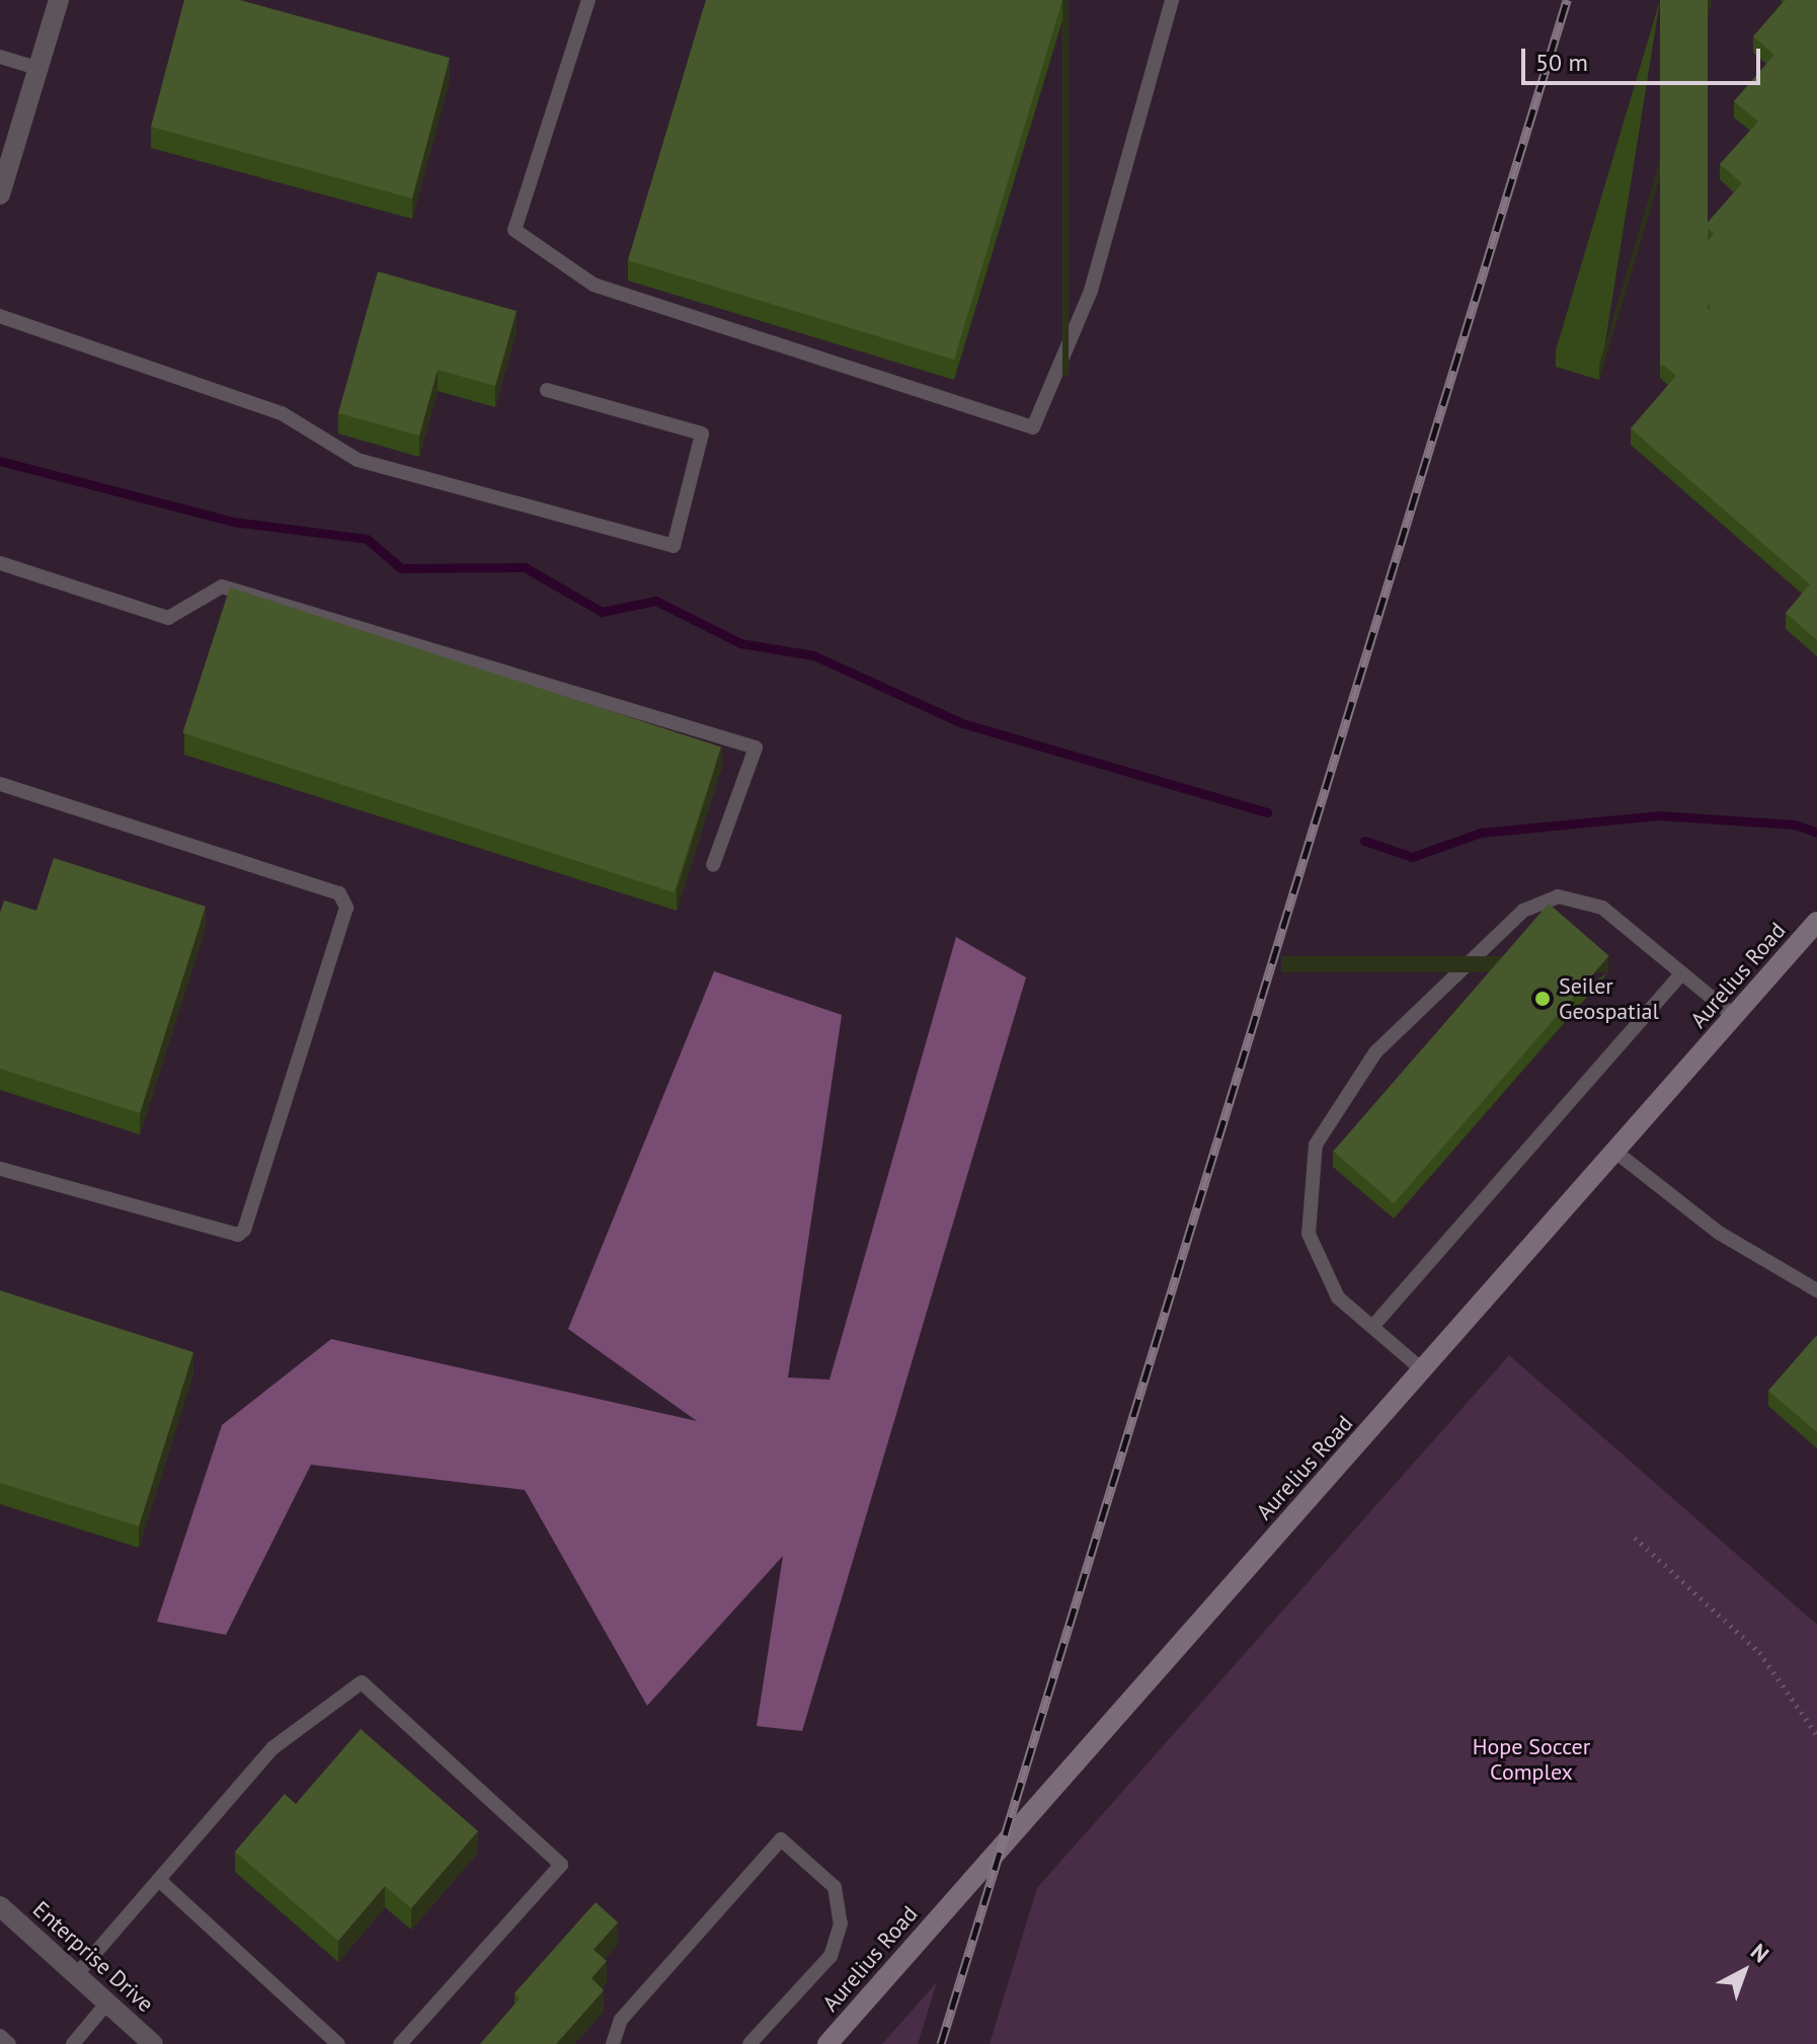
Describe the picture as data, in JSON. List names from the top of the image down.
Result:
{
  "streets": {
    "street": ["Aurelius Road", "Enterprise Drive"]
  },
  "parks": ["Hope Soccer Complex"],
  "places": ["Seiler Geospatial"],
  "scale_bar": "50 m",
  "north": "top right"
}
